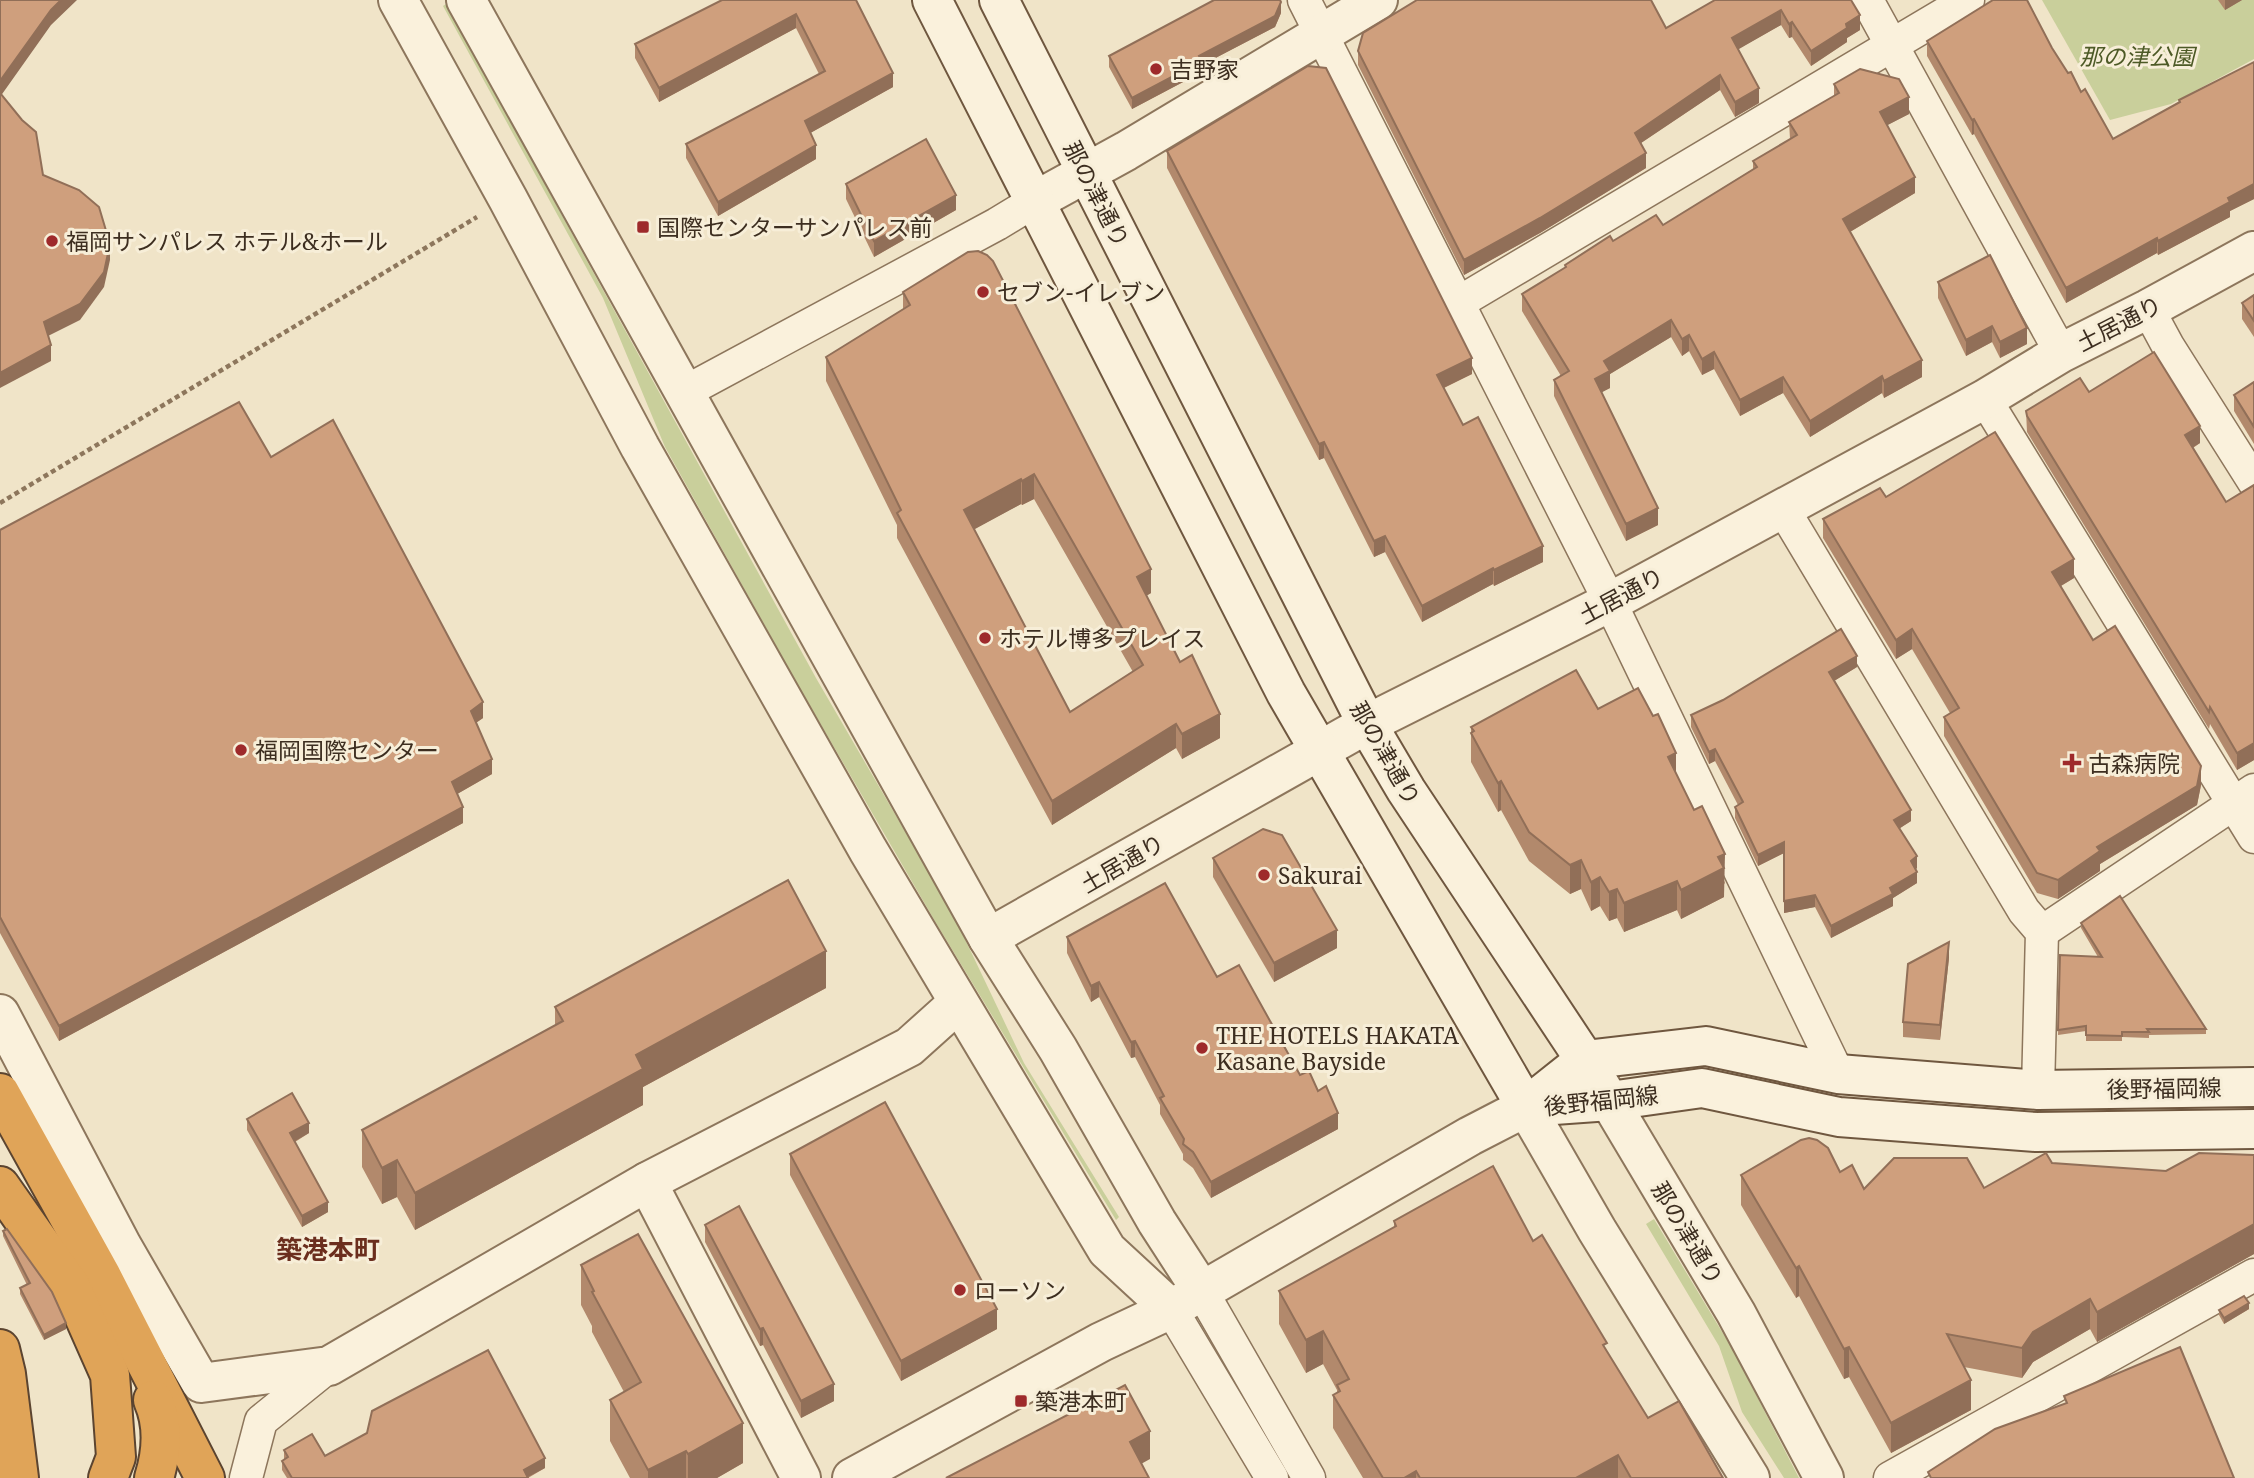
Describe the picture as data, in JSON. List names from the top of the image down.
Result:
{
  "streets": {
    "street": ["那の津通り", "土居通り", "後野福岡線"]
  },
  "crossings": [
    ["那の津通り", "土居通り"],
    ["那の津通り", "後野福岡線"]
  ],
  "districts": ["築港本町"],
  "parks": ["那の津公園"],
  "places": {
    "other": [
      "吉野家",
      "福岡サンパレス ホテル&ホール",
      "セブン-イレブン",
      "ホテル博多プレイス",
      "福岡国際センター",
      "Sakurai",
      "THE HOTELS HAKATA Kasane Bayside",
      "ローソン"
    ],
    "transit": ["国際センターサンパレス前", "築港本町"],
    "health": ["古森病院"]
  }
}
